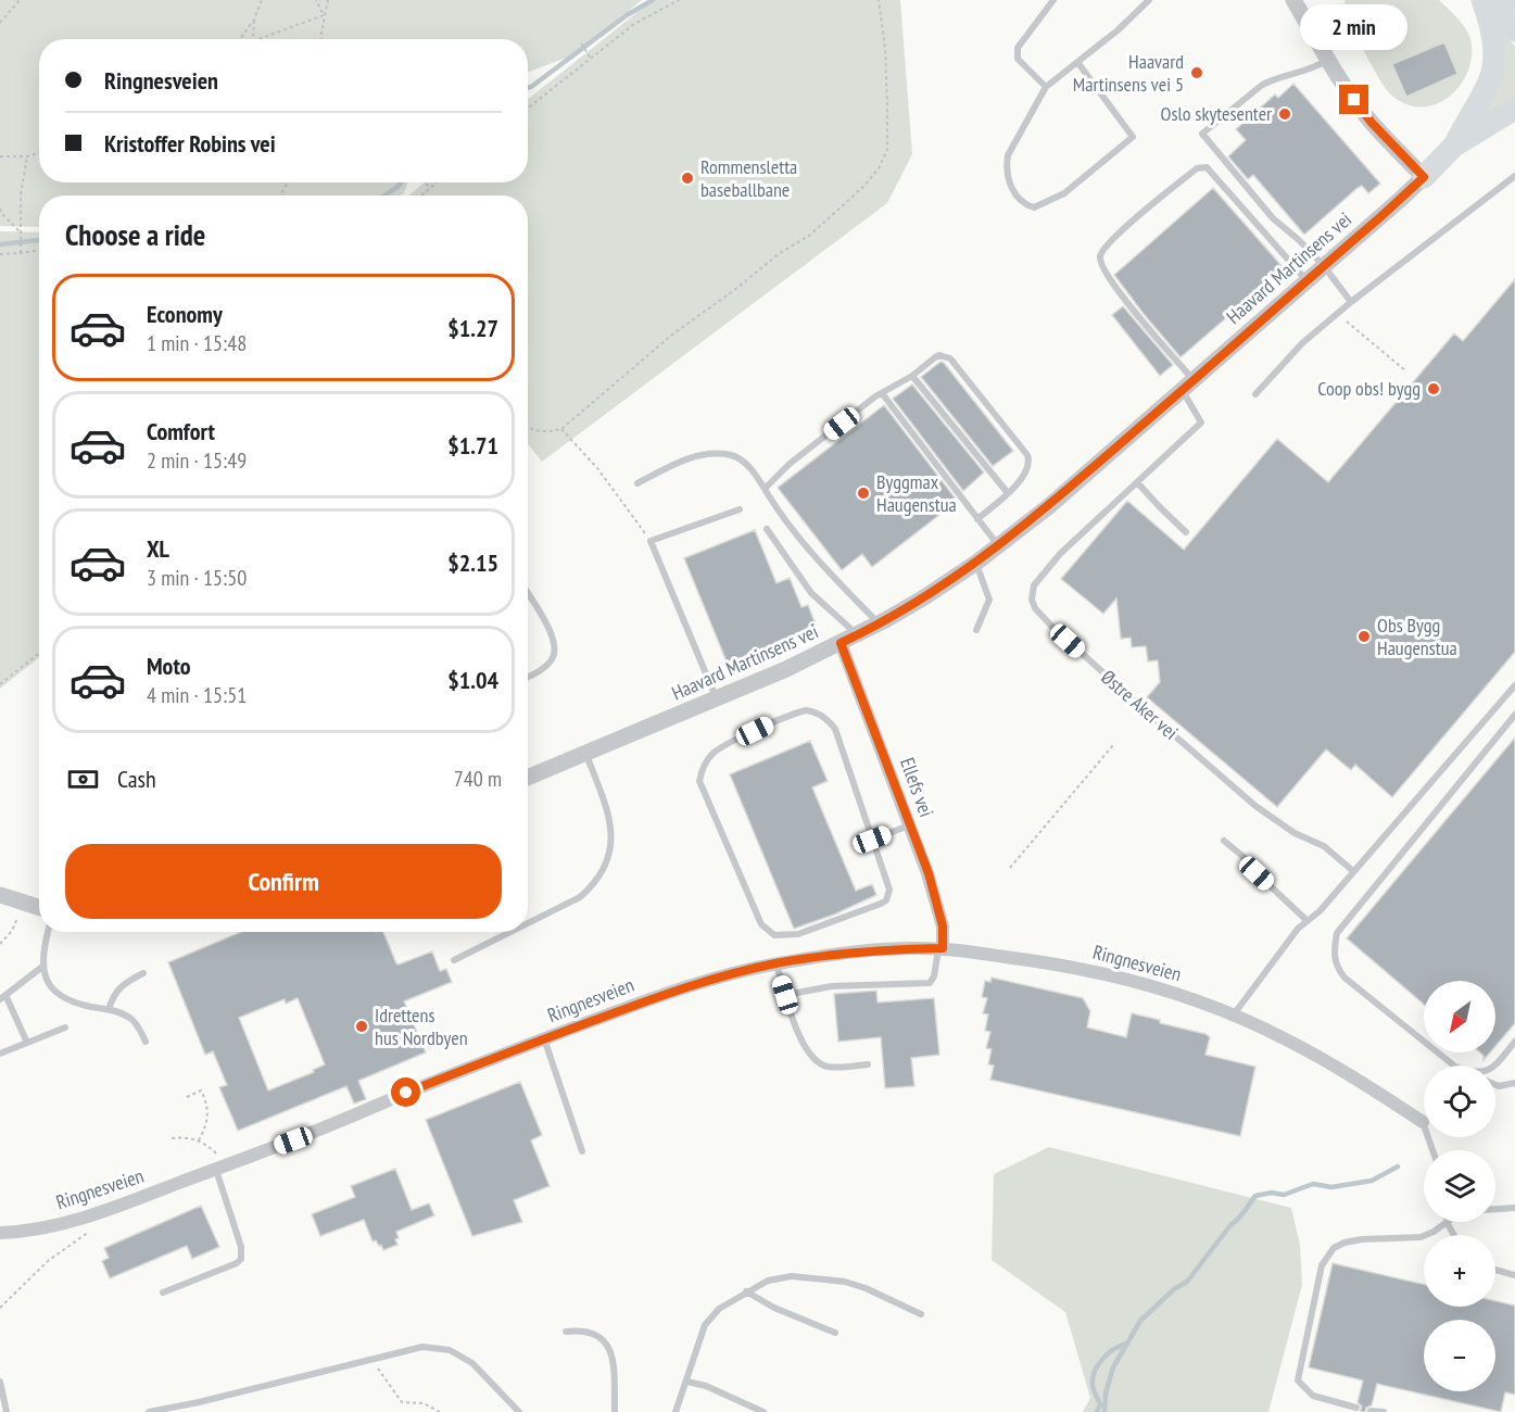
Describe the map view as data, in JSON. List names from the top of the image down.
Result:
{
  "streets": {
    "street": ["Haavard Martinsens vei", "Ellefs vei", "Ringnesveien"],
    "lane": ["Østre Aker vei"]
  },
  "crossings": [
    ["Haavard Martinsens vei", "Østre Aker vei"],
    ["Haavard Martinsens vei", "Ellefs vei"],
    ["Ellefs vei", "Ringnesveien"]
  ],
  "places": [
    "Haavard Martinsens vei 5",
    "Oslo skytesenter",
    "Rommensletta baseballbane",
    "Coop obs! bygg",
    "Byggmax Haugenstua",
    "Obs Bygg Haugenstua",
    "Idrettens hus Nordbyen"
  ],
  "north": "bottom left",
  "page": {
    "bubble": "2 min",
    "banner": ["Ringnesveien", "Kristoffer Robins vei"],
    "heading": "Choose a ride",
    "list": [
      {
        "name": "Economy",
        "note": "1 min · 15:48",
        "value": "$1.27"
      },
      {
        "name": "Comfort",
        "note": "2 min · 15:49",
        "value": "$1.71"
      },
      {
        "name": "XL",
        "note": "3 min · 15:50",
        "value": "$2.15"
      },
      {
        "name": "Moto",
        "note": "4 min · 15:51",
        "value": "$1.04"
      }
    ],
    "pay": ["Cash", "740 m"],
    "buttons": "Confirm",
    "map_buttons": ["+", "−"]
  }
}
